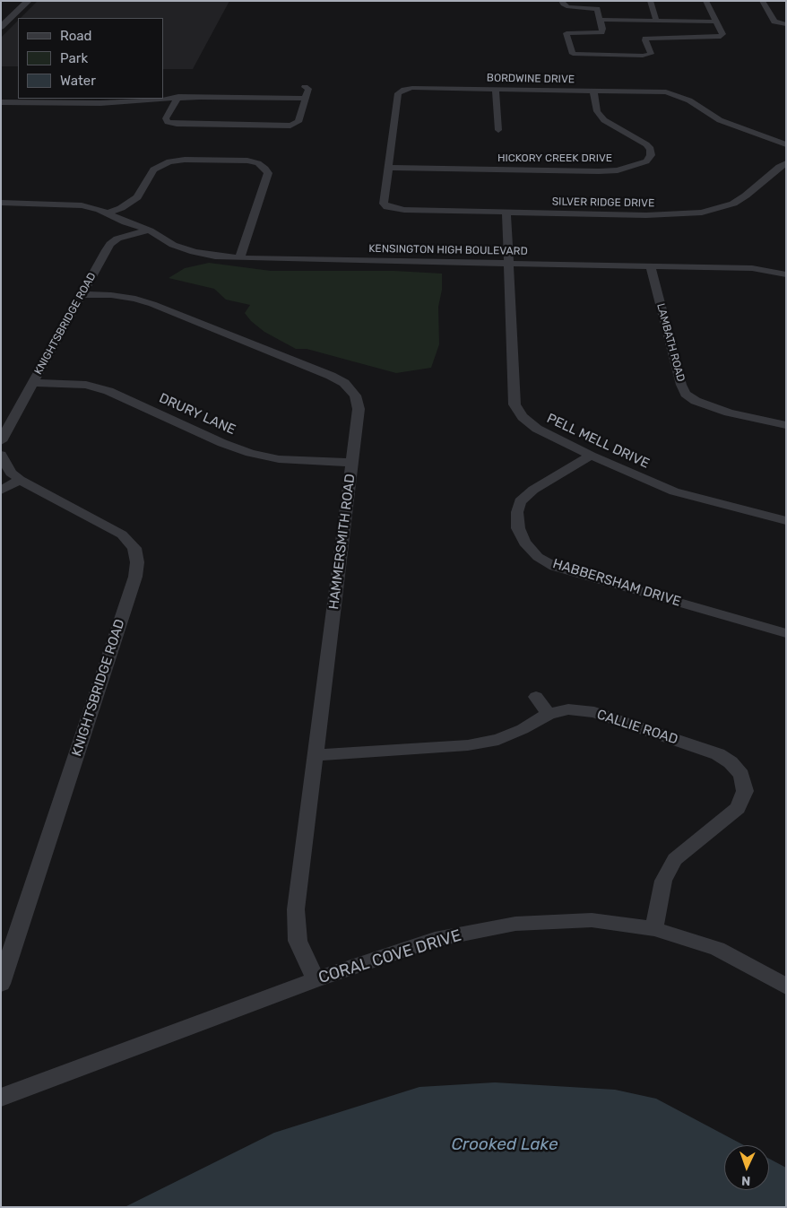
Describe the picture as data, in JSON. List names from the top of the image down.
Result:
{
  "streets": {
    "street": [
      "BORDWINE DRIVE",
      "HICKORY CREEK DRIVE",
      "SILVER RIDGE DRIVE",
      "KENSINGTON HIGH BOULEVARD",
      "KNIGHTSBRIDGE ROAD",
      "LAMBATH ROAD",
      "DRURY LANE",
      "PELL MELL DRIVE",
      "HAMMERSMITH ROAD",
      "HABBERSHAM DRIVE",
      "CALLIE ROAD",
      "CORAL COVE DRIVE"
    ]
  },
  "crossings": [
    ["BORDWINE DRIVE", "HICKORY CREEK DRIVE"],
    ["BORDWINE DRIVE", "SILVER RIDGE DRIVE"],
    ["SILVER RIDGE DRIVE", "PELL MELL DRIVE"],
    ["KENSINGTON HIGH BOULEVARD", "KNIGHTSBRIDGE ROAD"],
    ["KENSINGTON HIGH BOULEVARD", "LAMBATH ROAD"],
    ["KENSINGTON HIGH BOULEVARD", "PELL MELL DRIVE"],
    ["KNIGHTSBRIDGE ROAD", "DRURY LANE"],
    ["KNIGHTSBRIDGE ROAD", "HAMMERSMITH ROAD"],
    ["DRURY LANE", "HAMMERSMITH ROAD"],
    ["PELL MELL DRIVE", "HABBERSHAM DRIVE"],
    ["HAMMERSMITH ROAD", "CALLIE ROAD"],
    ["HAMMERSMITH ROAD", "CORAL COVE DRIVE"],
    ["CALLIE ROAD", "CORAL COVE DRIVE"]
  ],
  "water": ["Crooked Lake"],
  "legend": ["Road", "Park", "Water"],
  "north": "bottom"
}
